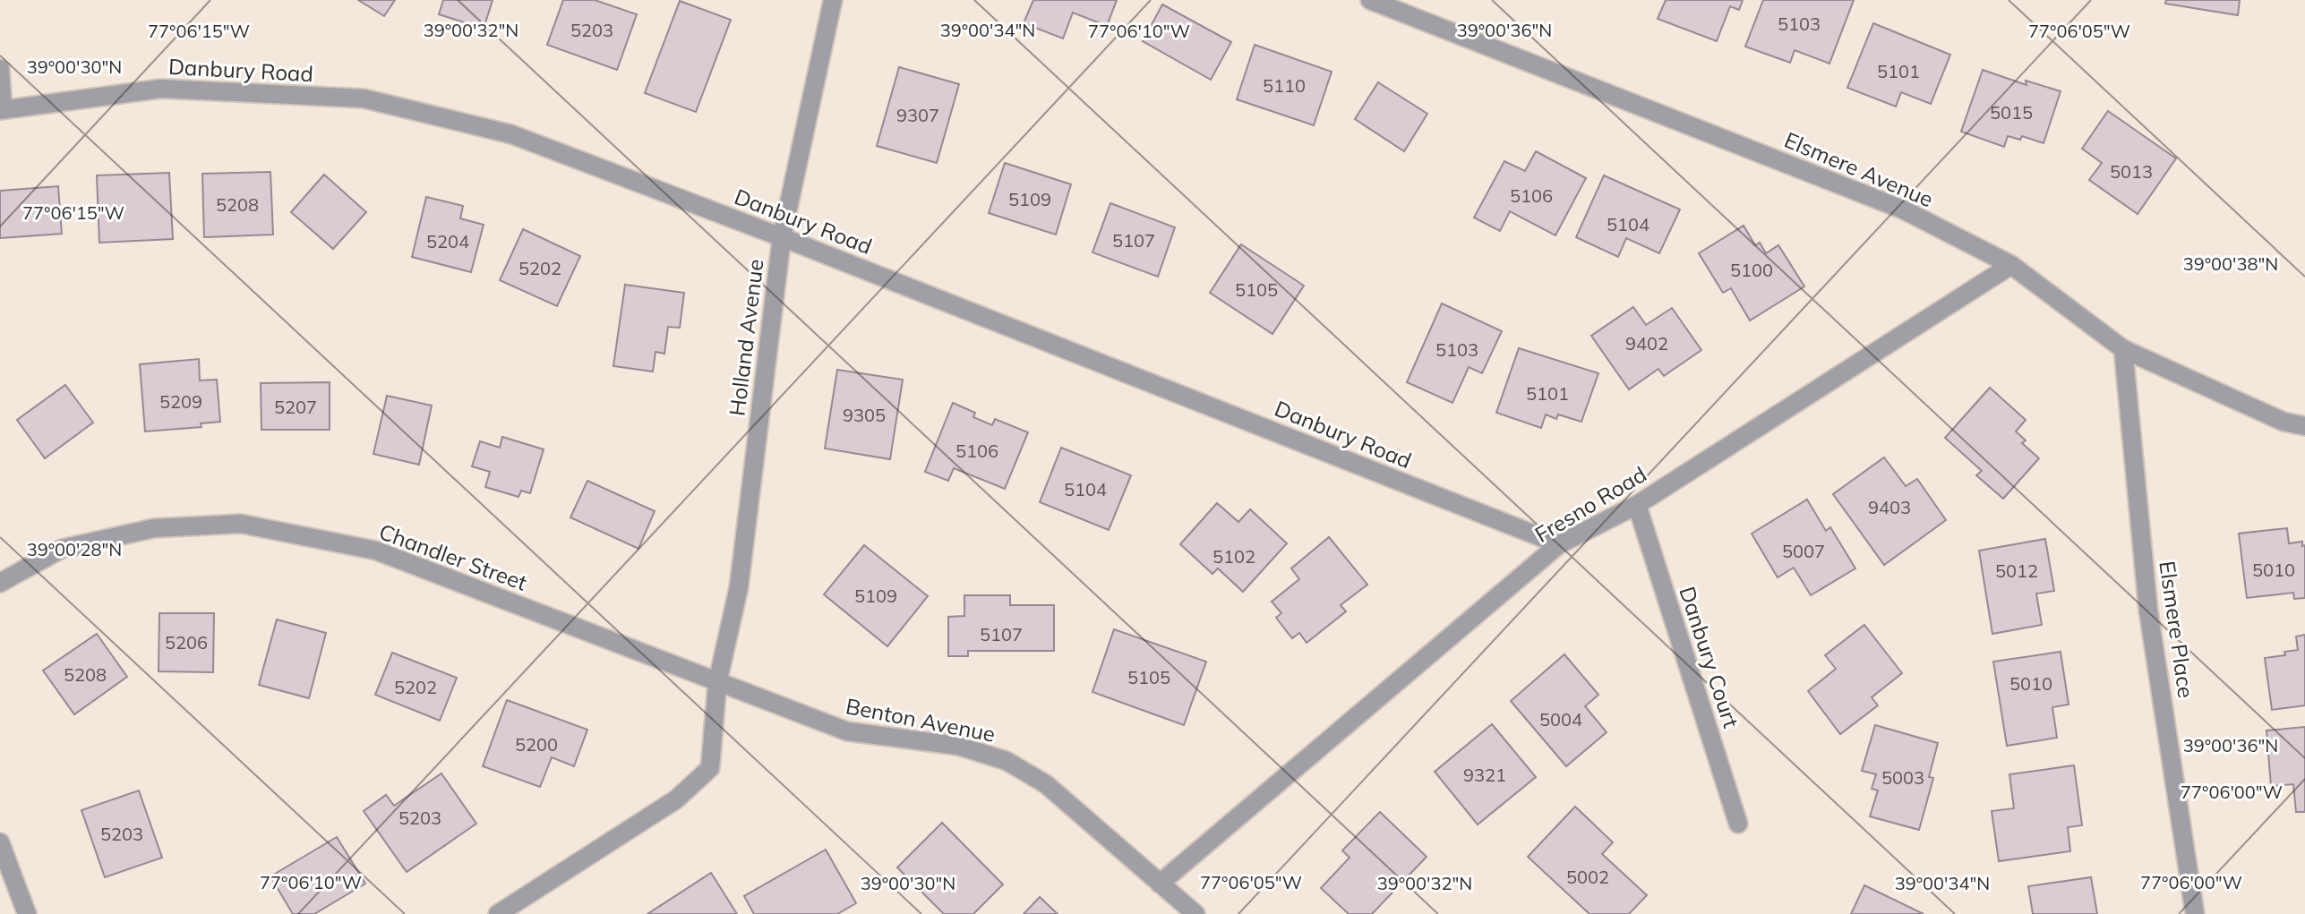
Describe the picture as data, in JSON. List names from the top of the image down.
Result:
{
  "streets": {
    "street": [
      "Danbury Road",
      "Elsmere Avenue",
      "Holland Avenue",
      "Fresno Road",
      "Chandler Street",
      "Elsmere Place",
      "Danbury Court",
      "Benton Avenue"
    ]
  },
  "crossings": [
    ["Danbury Road", "Holland Avenue"],
    ["Danbury Road", "Fresno Road"],
    ["Elsmere Avenue", "Fresno Road"],
    ["Elsmere Avenue", "Elsmere Place"],
    ["Holland Avenue", "Chandler Street"],
    ["Holland Avenue", "Benton Avenue"],
    ["Fresno Road", "Danbury Court"],
    ["Fresno Road", "Benton Avenue"],
    ["Chandler Street", "Benton Avenue"]
  ],
  "house_numbers": [
    "5103",
    "5203",
    "5101",
    "5110",
    "5015",
    "9307",
    "5013",
    "5106",
    "5109",
    "5208",
    "5104",
    "5107",
    "5204",
    "5202",
    "5100",
    "5105",
    "9402",
    "5103",
    "5101",
    "5209",
    "5207",
    "9305",
    "5106",
    "5104",
    "9403",
    "5007",
    "5102",
    "5010",
    "5012",
    "5109",
    "5107",
    "5206",
    "5208",
    "5105",
    "5010",
    "5202",
    "5004",
    "5200",
    "9321",
    "5003",
    "5203",
    "5203",
    "5002"
  ],
  "coordinates": [
    "39°00'32\"N",
    "39°00'34\"N",
    "39°00'36\"N",
    "77°06'10\"W",
    "77°06'05\"W",
    "77°06'15\"W",
    "39°00'30\"N",
    "39°00'38\"N",
    "39°00'28\"N",
    "77°06'00\"W"
  ]
}
